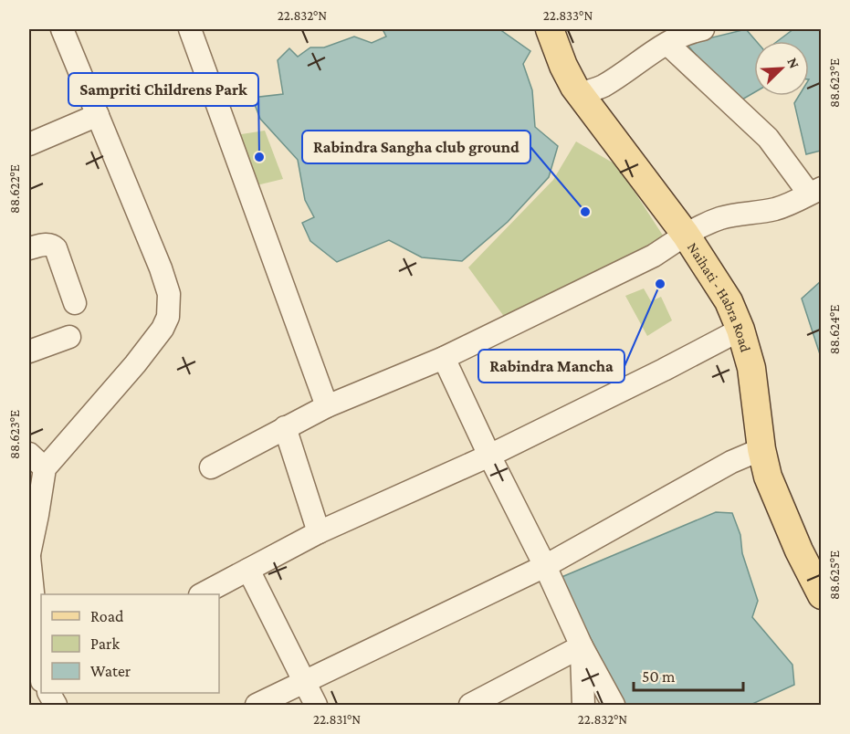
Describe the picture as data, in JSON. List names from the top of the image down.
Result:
{
  "streets": {
    "main road": ["Naihati - Habra Road"]
  },
  "places": ["Sampriti Childrens Park", "Rabindra Sangha club ground", "Rabindra Mancha"],
  "legend": ["Road", "Park", "Water"],
  "scale_bar": "50 m",
  "north": "top right",
  "coordinates": [
    "22.832°N",
    "22.833°N",
    "88.623°E",
    "88.622°E",
    "88.624°E",
    "88.625°E",
    "22.831°N"
  ]
}
